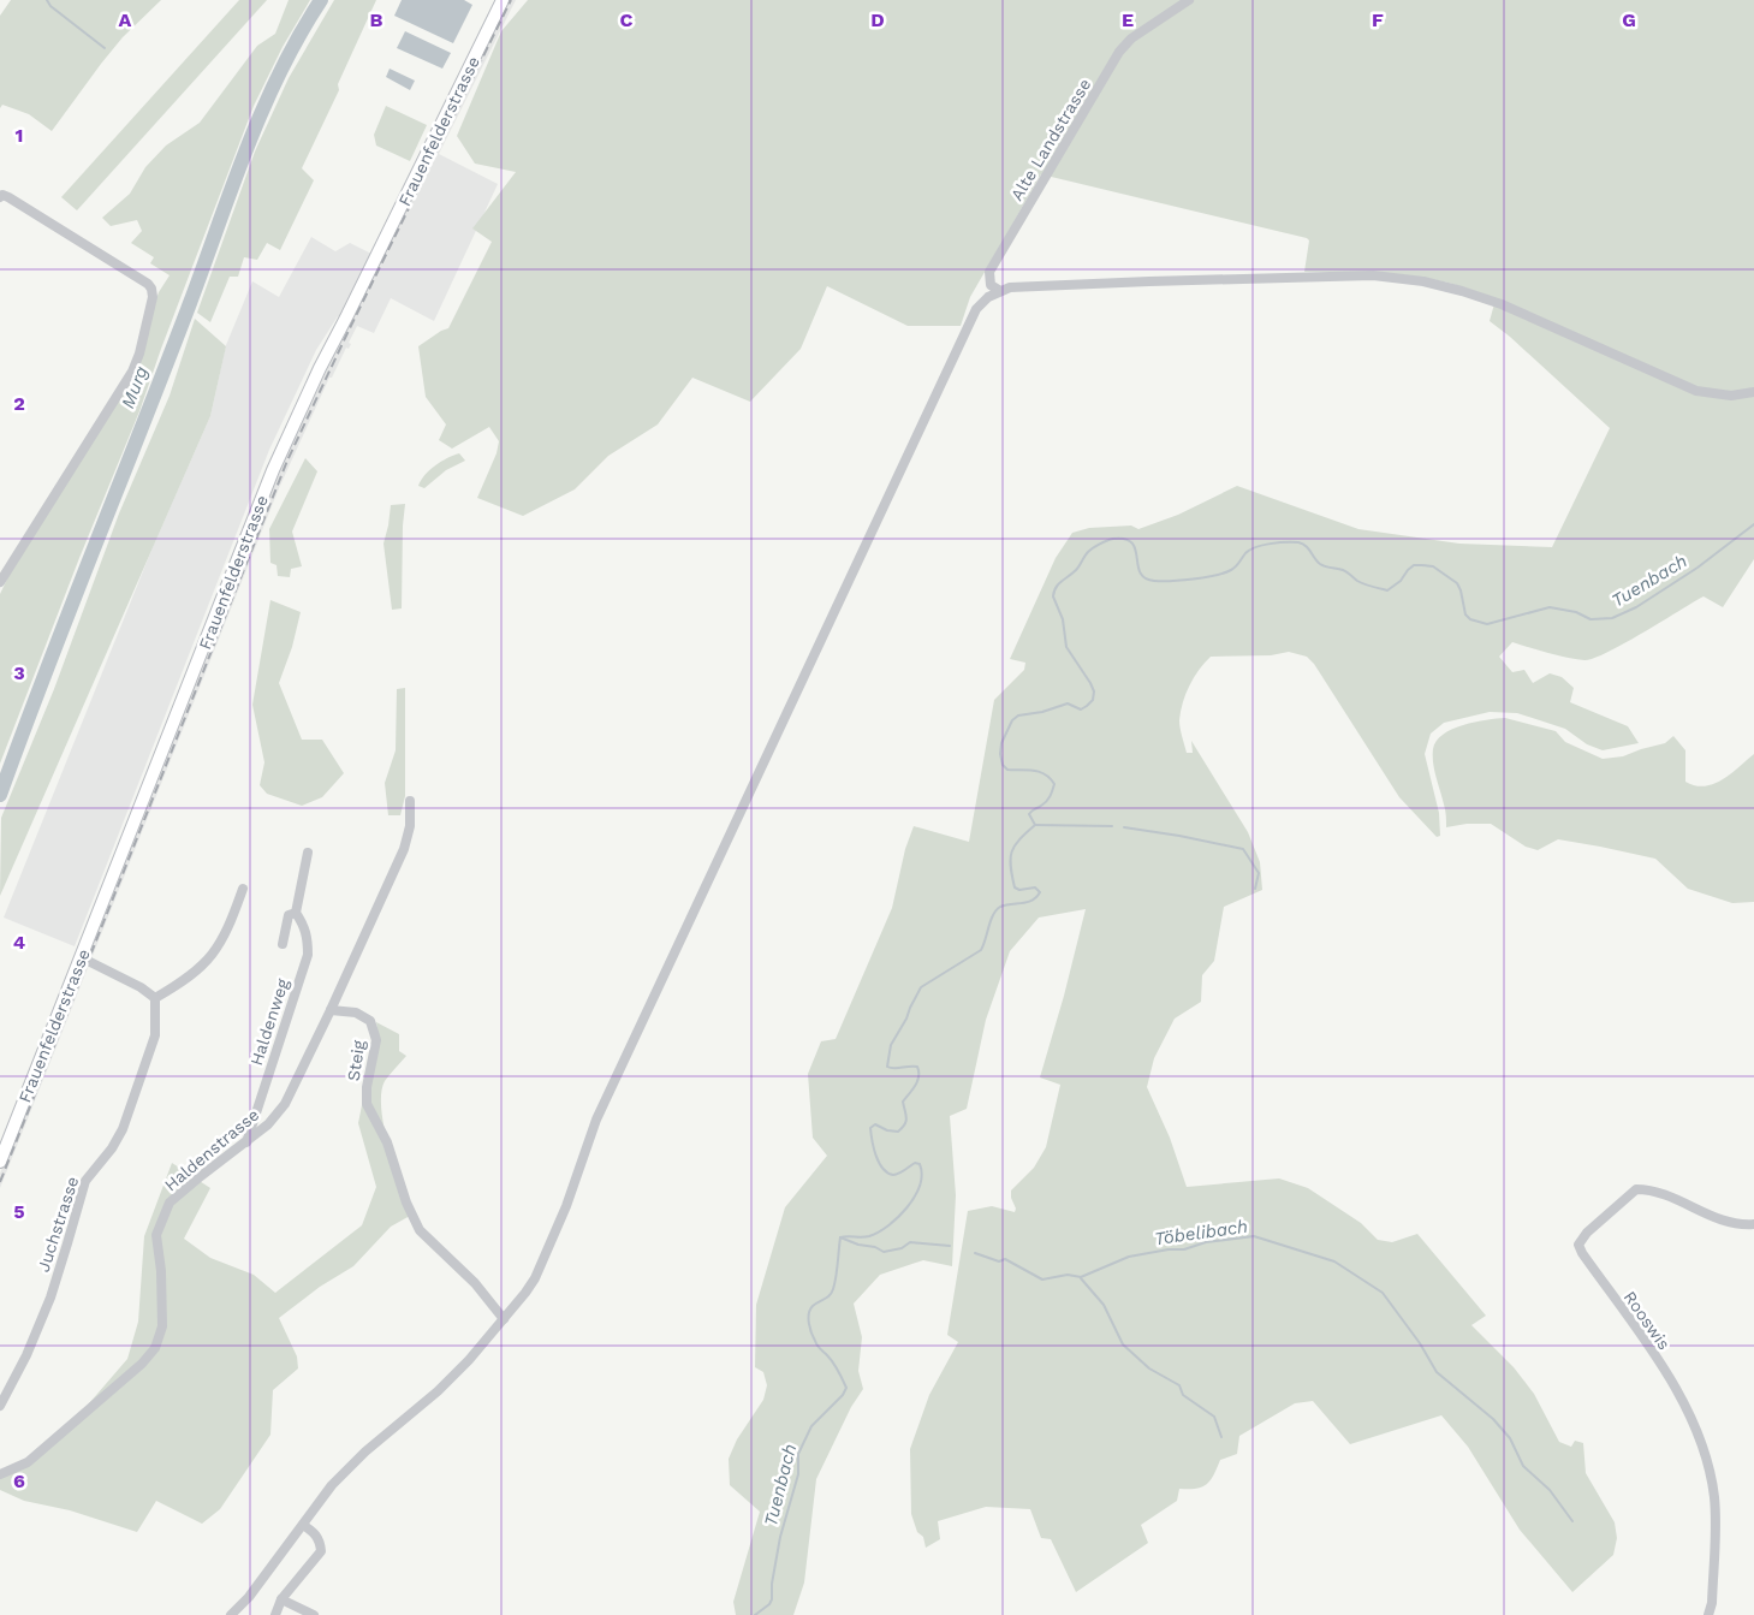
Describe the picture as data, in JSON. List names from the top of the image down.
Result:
{
  "streets": {
    "main road": ["Frauenfelderstrasse"],
    "street": [
      "Alte Landstrasse",
      "Haldenweg",
      "Steig",
      "Haldenstrasse",
      "Juchstrasse",
      "Rooswis"
    ]
  },
  "crossings": [
    ["Haldenweg", "Haldenstrasse"],
    ["Steig", "Haldenstrasse"]
  ],
  "water": ["Murg", "Tuenbach", "Töbelibach"],
  "grid": {
    "columns": [
      "A",
      "B",
      "C",
      "D",
      "E",
      "F",
      "G"
    ],
    "rows": [
      "1",
      "2",
      "3",
      "4",
      "5",
      "6"
    ]
  }
}
